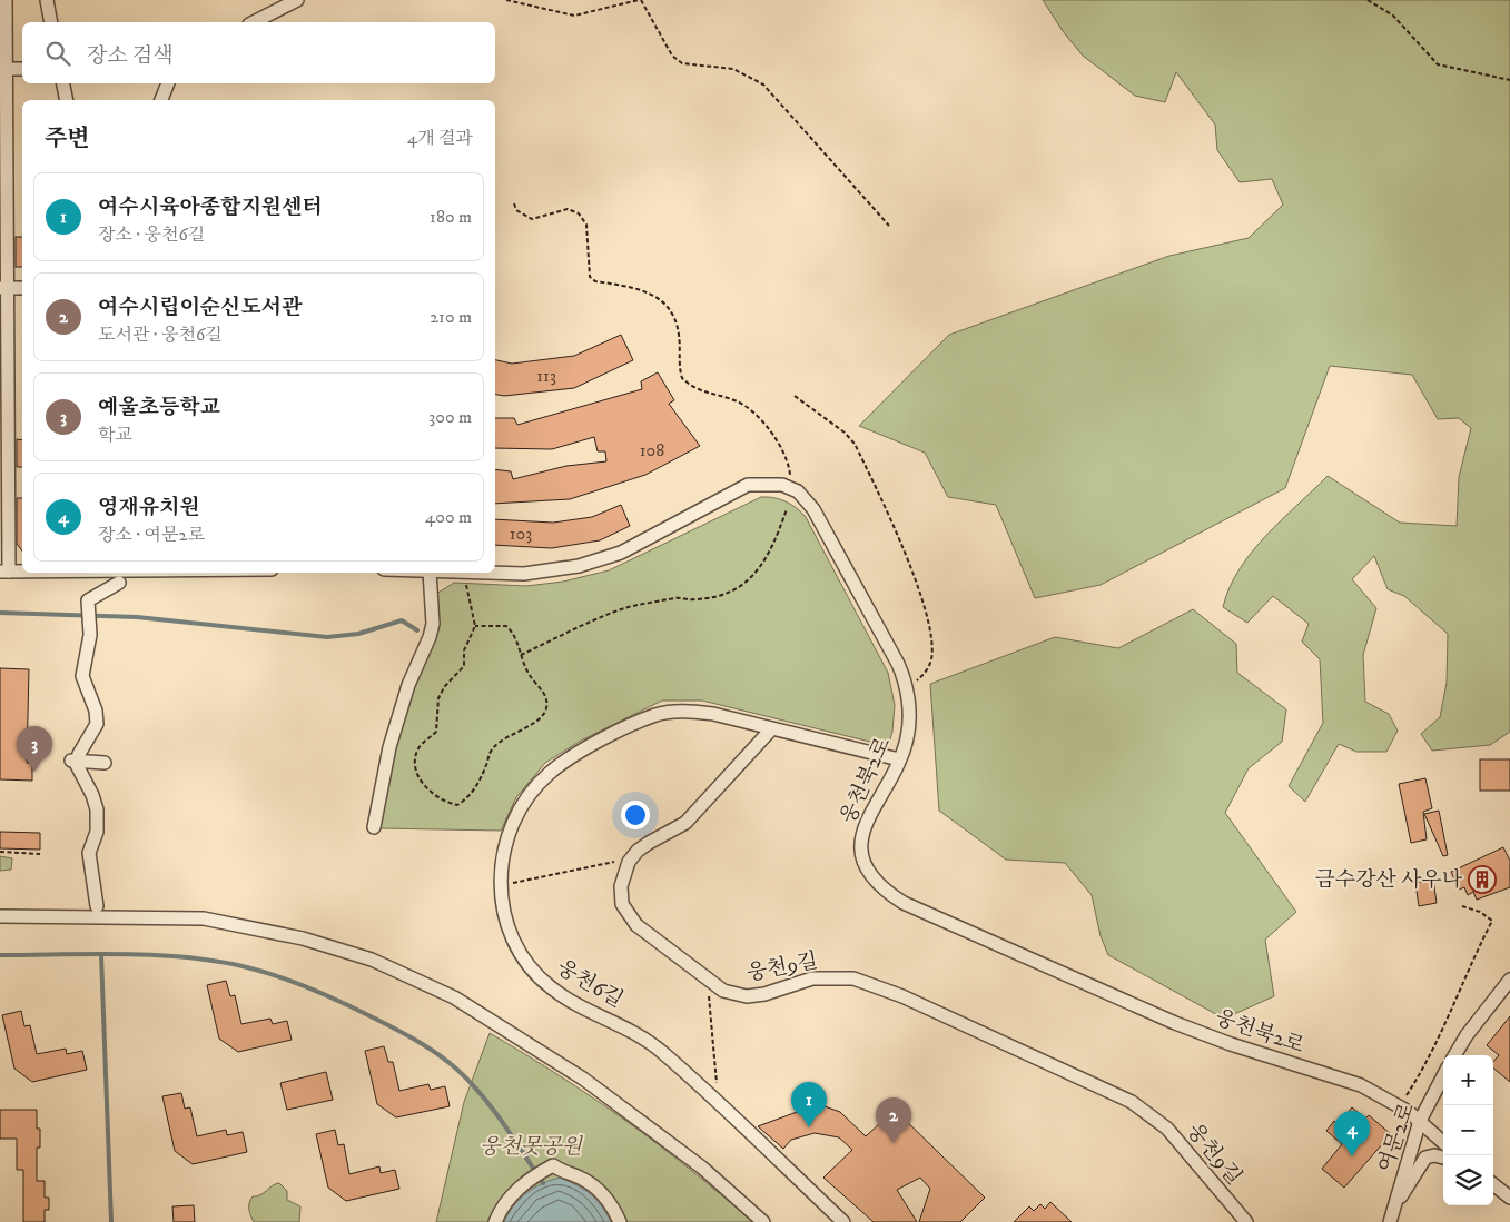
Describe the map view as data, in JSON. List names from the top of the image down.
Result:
{
  "streets": {
    "street": [
      "웅천북2로",
      "웅천9길",
      "웅천6길",
      "여문2로"
    ]
  },
  "crossings": [
    ["웅천북2로", "웅천6길"],
    ["웅천북2로", "여문2로"],
    ["웅천9길", "웅천6길"]
  ],
  "parks": ["웅천못공원"],
  "places": {
    "building": ["금수강산 사우나"]
  },
  "house_numbers": ["113", "108", "103"],
  "page": {
    "search": "장소 검색",
    "heading": ["주변", "4개 결과"],
    "list": [
      {
        "mark": "1",
        "name": "여수시육아종합지원센터",
        "note": "장소 · 웅천6길",
        "value": "180 m"
      },
      {
        "mark": "2",
        "name": "여수시립이순신도서관",
        "note": "도서관 · 웅천6길",
        "value": "210 m"
      },
      {
        "mark": "3",
        "name": "예울초등학교",
        "note": "학교",
        "value": "300 m"
      },
      {
        "mark": "4",
        "name": "영재유치원",
        "note": "장소 · 여문2로",
        "value": "400 m"
      }
    ],
    "pins": [
      "3",
      "1",
      "2",
      "4"
    ],
    "map_buttons": ["+", "−"]
  }
}
